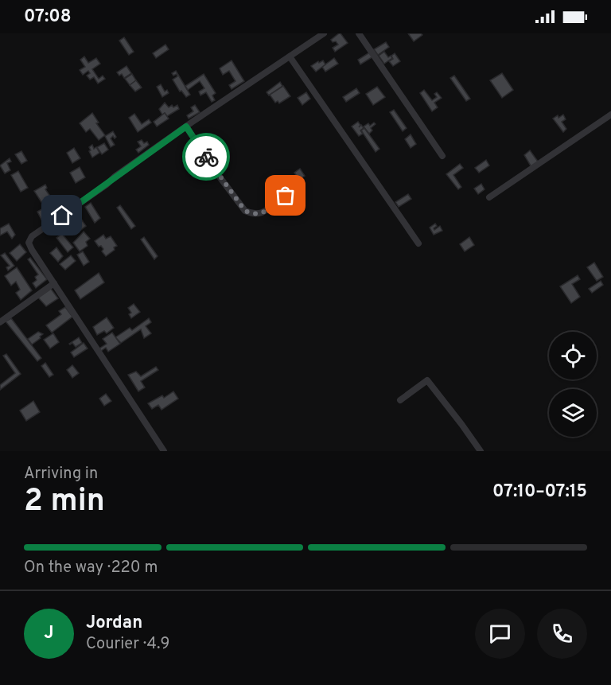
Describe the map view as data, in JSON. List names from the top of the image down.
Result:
{
  "page": {
    "status": "07:08",
    "heading": ["2 min", "Arriving in", "07:10–07:15"],
    "panel": ["Jordan", "Courier · 4.9"],
    "bar": "On the way · 220 m",
    "round": "J"
  }
}
